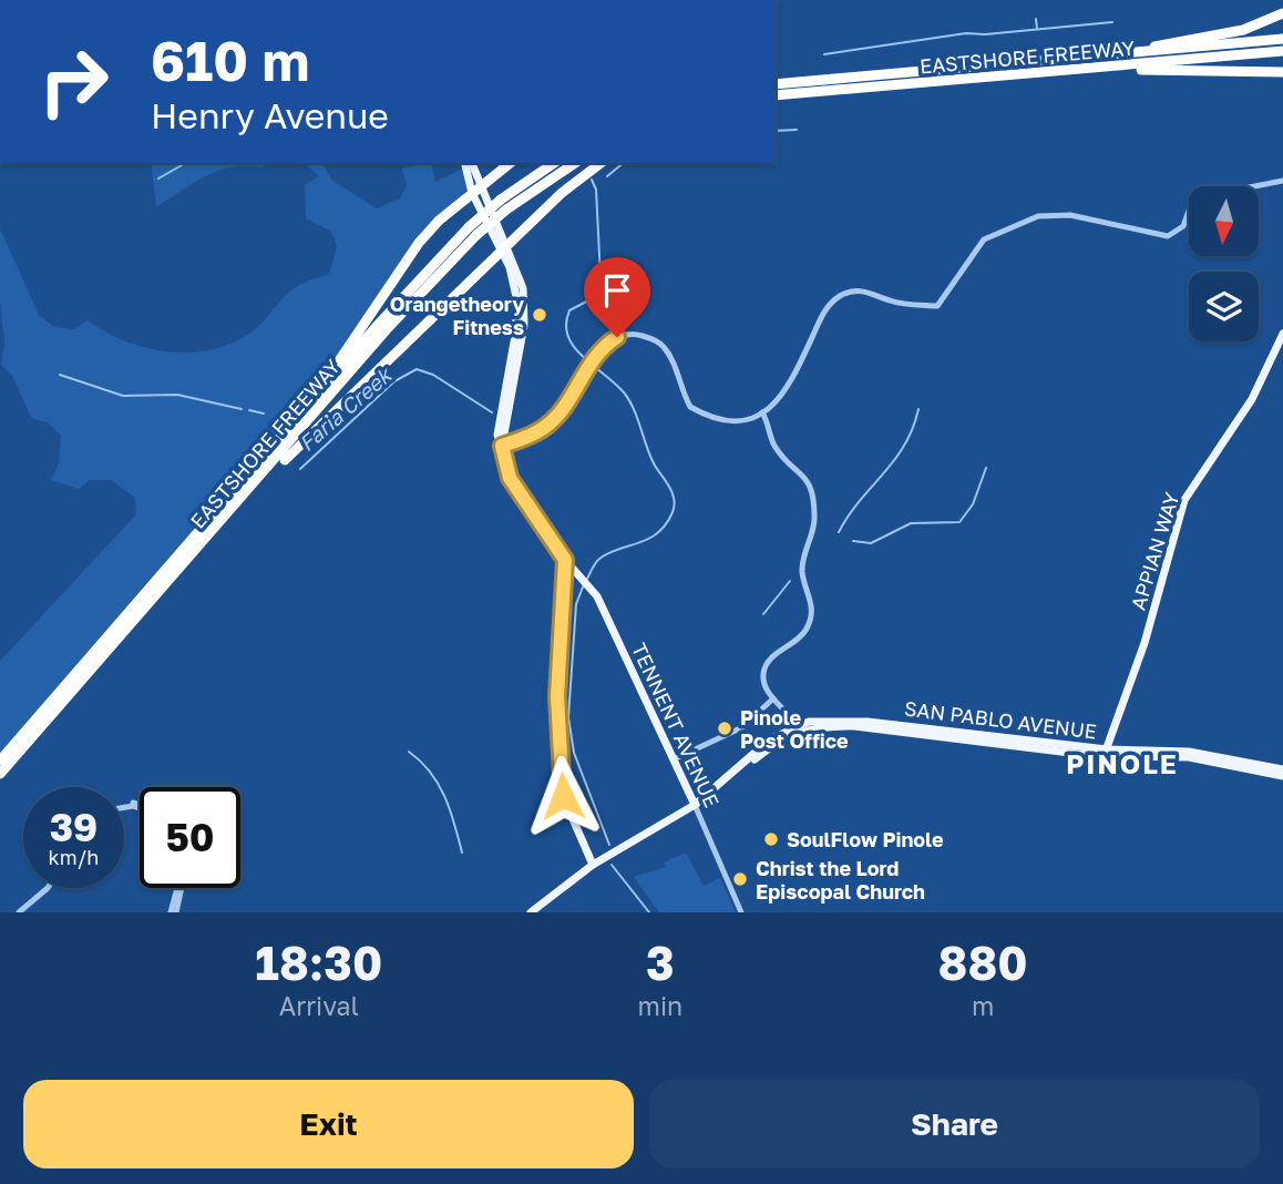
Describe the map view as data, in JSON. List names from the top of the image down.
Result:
{
  "streets": {
    "highway": ["EASTSHORE FREEWAY"],
    "main road": ["APPIAN WAY", "SAN PABLO AVENUE", "TENNENT AVENUE"]
  },
  "crossings": [
    ["APPIAN WAY", "SAN PABLO AVENUE"],
    ["SAN PABLO AVENUE", "TENNENT AVENUE"]
  ],
  "districts": ["PINOLE"],
  "water": ["Faria Creek"],
  "places": [
    "Orangetheory Fitness",
    "Pinole Post Office",
    "SoulFlow Pinole",
    "Christ the Lord Episcopal Church"
  ],
  "north": "bottom",
  "page": {
    "turn": ["610 m", "Henry Avenue"],
    "speed": "39 km/h",
    "limit": "50",
    "eta": [
      "18:30",
      "Arrival",
      "3",
      "min",
      "880",
      "m"
    ],
    "buttons": ["Exit", "Share"]
  }
}
